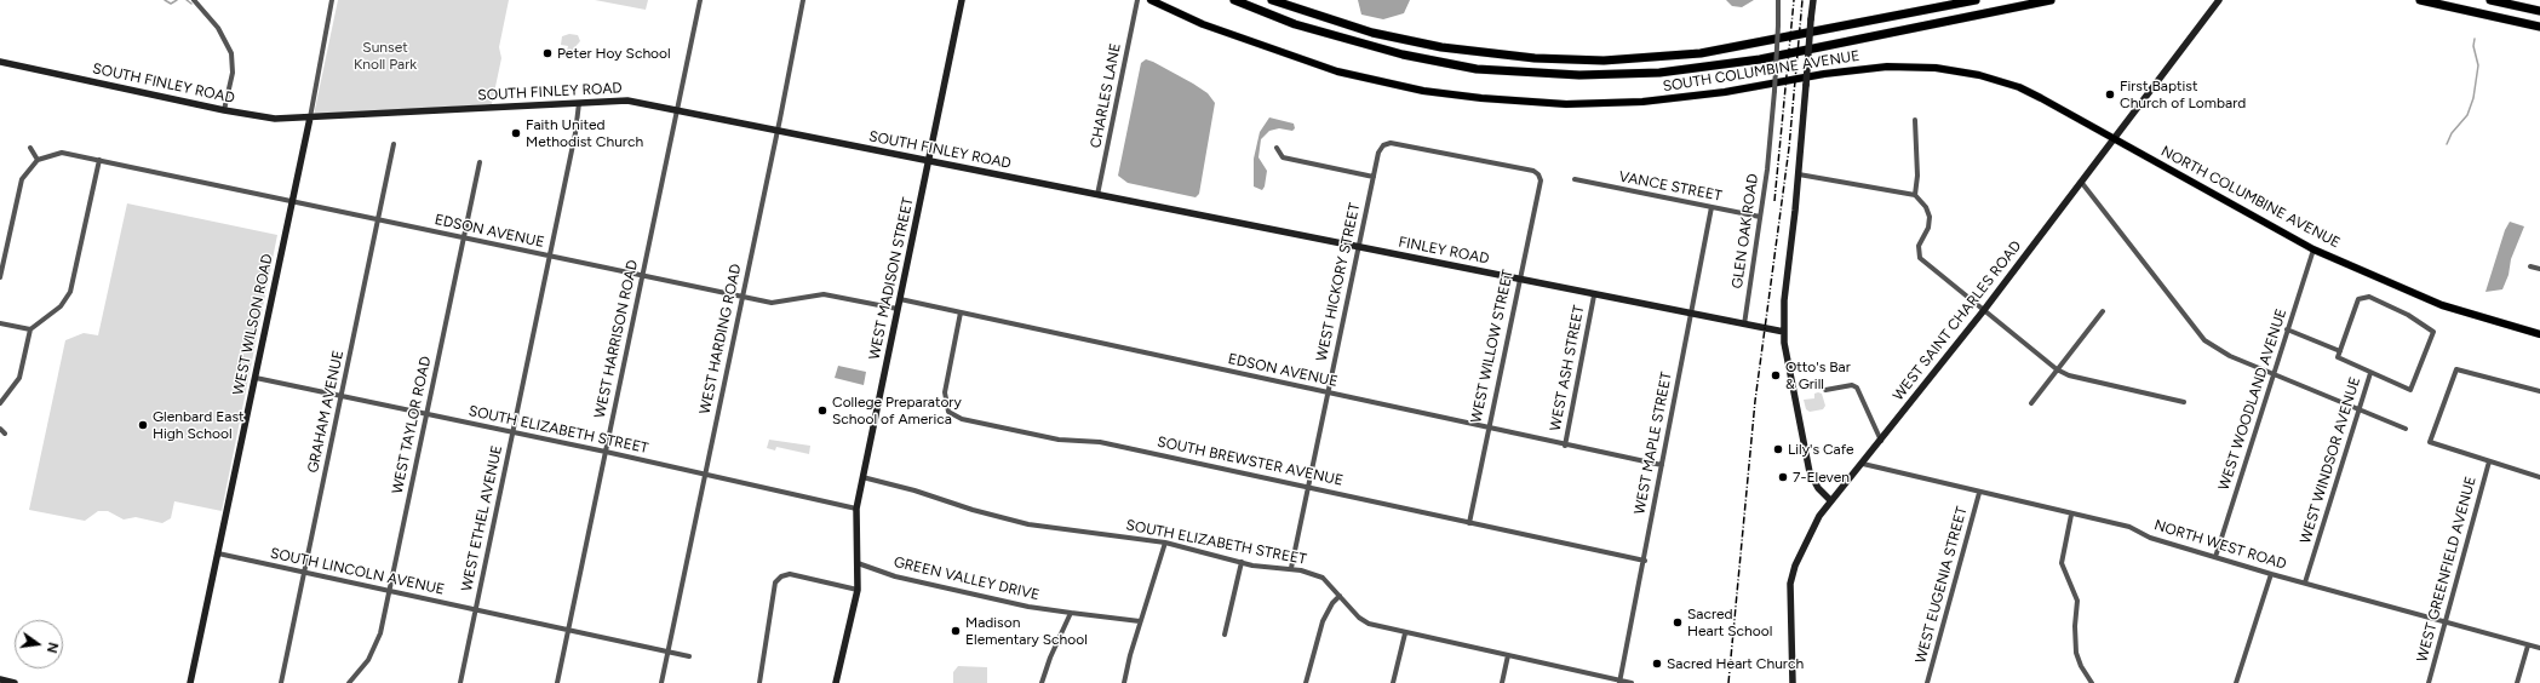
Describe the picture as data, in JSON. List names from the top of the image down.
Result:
{
  "streets": {
    "main road": [
      "SOUTH COLUMBINE AVENUE",
      "SOUTH FINLEY ROAD",
      "NORTH COLUMBINE AVENUE",
      "FINLEY ROAD",
      "WEST MADISON STREET",
      "WEST SAINT CHARLES ROAD",
      "WEST WILSON ROAD"
    ],
    "street": [
      "CHARLES LANE",
      "VANCE STREET",
      "EDSON AVENUE",
      "GLEN OAK ROAD",
      "WEST HICKORY STREET",
      "WEST HARRISON ROAD",
      "WEST HARDING ROAD",
      "WEST WILLOW STREET",
      "WEST ASH STREET",
      "WEST WOODLAND AVENUE",
      "GRAHAM AVENUE",
      "WEST TAYLOR ROAD",
      "SOUTH ELIZABETH STREET",
      "WEST MAPLE STREET",
      "WEST WINDSOR AVENUE",
      "SOUTH BREWSTER AVENUE",
      "WEST ETHEL AVENUE",
      "NORTH WEST ROAD",
      "WEST GREENFIELD AVENUE",
      "SOUTH LINCOLN AVENUE",
      "GREEN VALLEY DRIVE",
      "WEST EUGENIA STREET"
    ]
  },
  "crossings": [
    ["SOUTH COLUMBINE AVENUE", "NORTH COLUMBINE AVENUE"],
    ["SOUTH COLUMBINE AVENUE", "WEST SAINT CHARLES ROAD"],
    ["SOUTH FINLEY ROAD", "CHARLES LANE"],
    ["SOUTH FINLEY ROAD", "FINLEY ROAD"],
    ["SOUTH FINLEY ROAD", "WEST MADISON STREET"],
    ["SOUTH FINLEY ROAD", "WEST WILSON ROAD"],
    ["SOUTH FINLEY ROAD", "WEST HARRISON ROAD"],
    ["SOUTH FINLEY ROAD", "WEST HARDING ROAD"],
    ["SOUTH FINLEY ROAD", "WEST ETHEL AVENUE"],
    ["CHARLES LANE", "FINLEY ROAD"],
    ["VANCE STREET", "GLEN OAK ROAD"],
    ["VANCE STREET", "WEST MAPLE STREET"],
    ["NORTH COLUMBINE AVENUE", "WEST SAINT CHARLES ROAD"],
    ["NORTH COLUMBINE AVENUE", "WEST WOODLAND AVENUE"],
    ["EDSON AVENUE", "WEST MADISON STREET"],
    ["EDSON AVENUE", "WEST HICKORY STREET"],
    ["EDSON AVENUE", "WEST WILSON ROAD"],
    ["EDSON AVENUE", "WEST HARRISON ROAD"],
    ["EDSON AVENUE", "WEST HARDING ROAD"],
    ["EDSON AVENUE", "WEST WILLOW STREET"],
    ["EDSON AVENUE", "WEST ASH STREET"],
    ["EDSON AVENUE", "GRAHAM AVENUE"],
    ["EDSON AVENUE", "WEST TAYLOR ROAD"],
    ["EDSON AVENUE", "WEST MAPLE STREET"],
    ["EDSON AVENUE", "SOUTH BREWSTER AVENUE"],
    ["EDSON AVENUE", "WEST ETHEL AVENUE"],
    ["GLEN OAK ROAD", "FINLEY ROAD"],
    ["FINLEY ROAD", "WEST HICKORY STREET"],
    ["FINLEY ROAD", "WEST WILLOW STREET"],
    ["FINLEY ROAD", "WEST ASH STREET"],
    ["FINLEY ROAD", "WEST MAPLE STREET"],
    ["WEST MADISON STREET", "SOUTH ELIZABETH STREET"],
    ["WEST MADISON STREET", "GREEN VALLEY DRIVE"],
    ["WEST HICKORY STREET", "WEST WILLOW STREET"],
    ["WEST HICKORY STREET", "SOUTH ELIZABETH STREET"],
    ["WEST HICKORY STREET", "SOUTH BREWSTER AVENUE"],
    ["WEST SAINT CHARLES ROAD", "NORTH WEST ROAD"],
    ["WEST WILSON ROAD", "SOUTH ELIZABETH STREET"],
    ["WEST WILSON ROAD", "SOUTH LINCOLN AVENUE"],
    ["WEST HARRISON ROAD", "SOUTH ELIZABETH STREET"],
    ["WEST HARRISON ROAD", "SOUTH LINCOLN AVENUE"],
    ["WEST HARDING ROAD", "SOUTH ELIZABETH STREET"],
    ["WEST HARDING ROAD", "SOUTH LINCOLN AVENUE"],
    ["WEST WILLOW STREET", "SOUTH BREWSTER AVENUE"],
    ["WEST WOODLAND AVENUE", "NORTH WEST ROAD"],
    ["GRAHAM AVENUE", "SOUTH ELIZABETH STREET"],
    ["GRAHAM AVENUE", "SOUTH LINCOLN AVENUE"],
    ["WEST TAYLOR ROAD", "SOUTH ELIZABETH STREET"],
    ["WEST TAYLOR ROAD", "SOUTH LINCOLN AVENUE"],
    ["SOUTH ELIZABETH STREET", "WEST MAPLE STREET"],
    ["SOUTH ELIZABETH STREET", "WEST ETHEL AVENUE"],
    ["WEST MAPLE STREET", "SOUTH BREWSTER AVENUE"],
    ["WEST WINDSOR AVENUE", "NORTH WEST ROAD"],
    ["WEST ETHEL AVENUE", "SOUTH LINCOLN AVENUE"],
    ["NORTH WEST ROAD", "WEST GREENFIELD AVENUE"],
    ["NORTH WEST ROAD", "WEST EUGENIA STREET"]
  ],
  "parks": ["Sunset Knoll Park"],
  "places": [
    "Peter Hoy School",
    "First Baptist Church of Lombard",
    "Faith United Methodist Church",
    "Otto's Bar & Grill",
    "College Preparatory School of America",
    "Glenbard East High School",
    "Lily's Cafe",
    "7-Eleven",
    "Sacred Heart School",
    "Madison Elementary School",
    "Sacred Heart Church"
  ],
  "north": "right"
}
